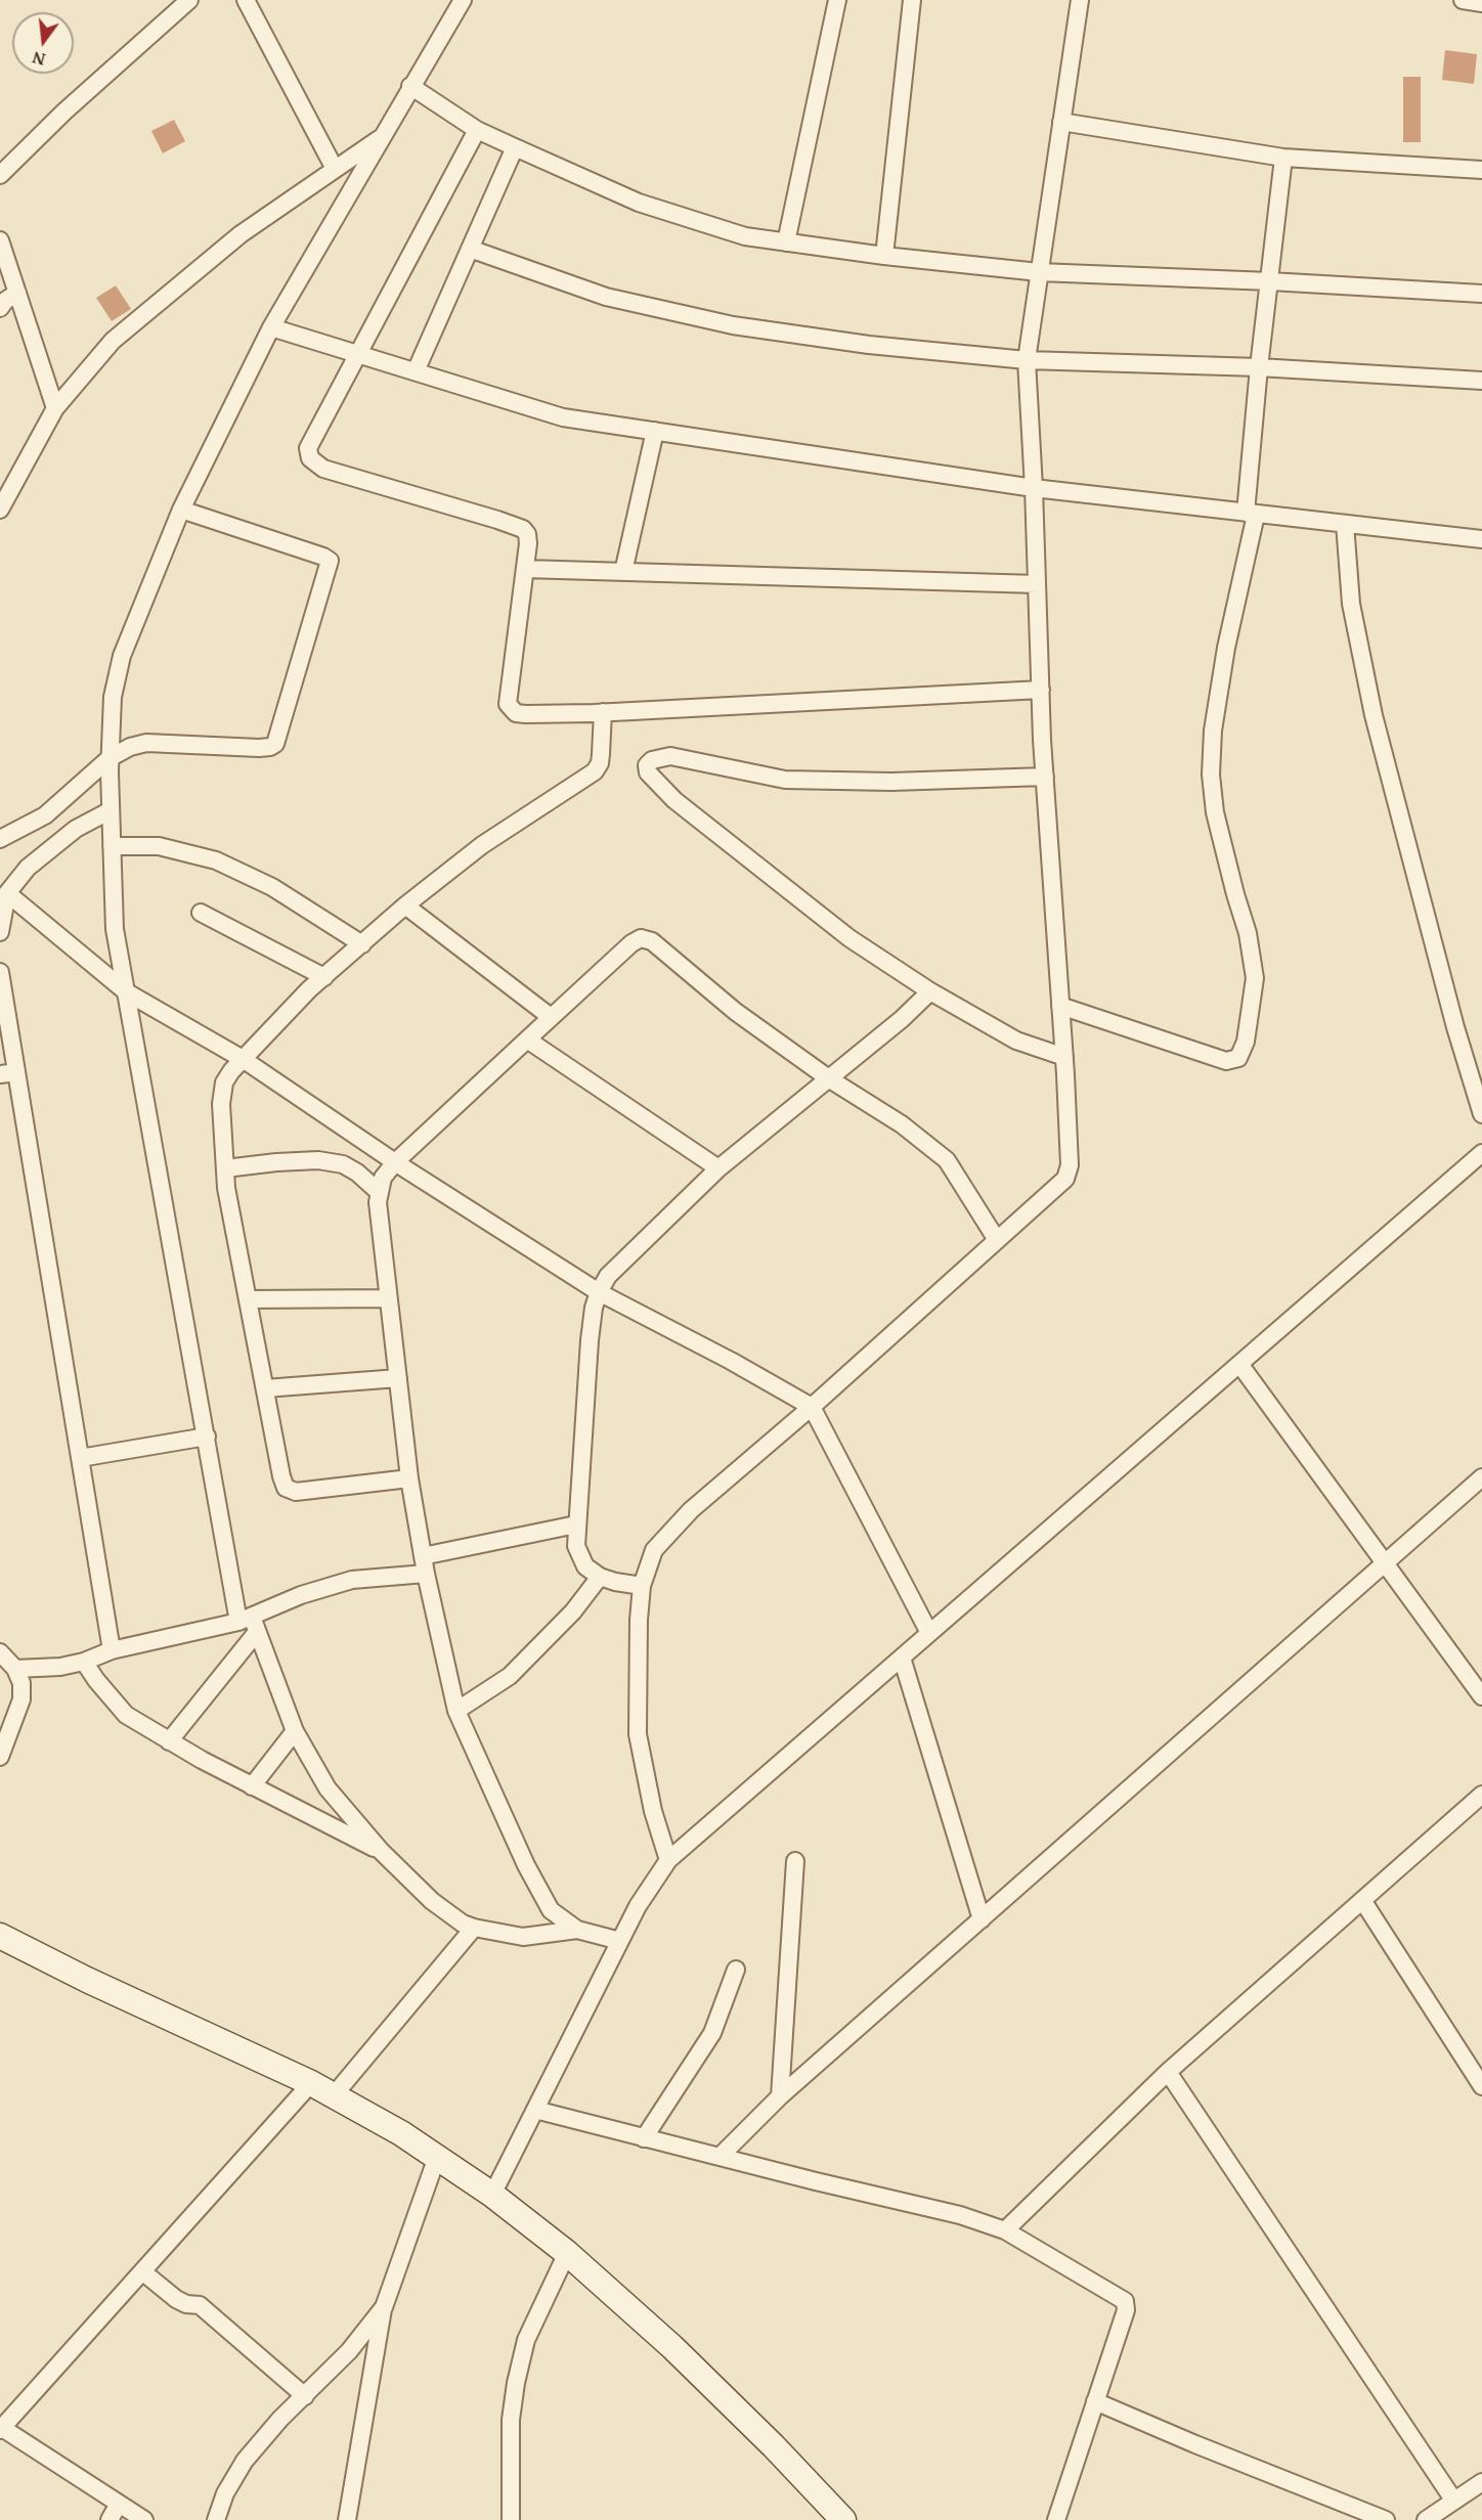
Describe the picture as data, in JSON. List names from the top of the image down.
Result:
{
  "north": "bottom"
}
